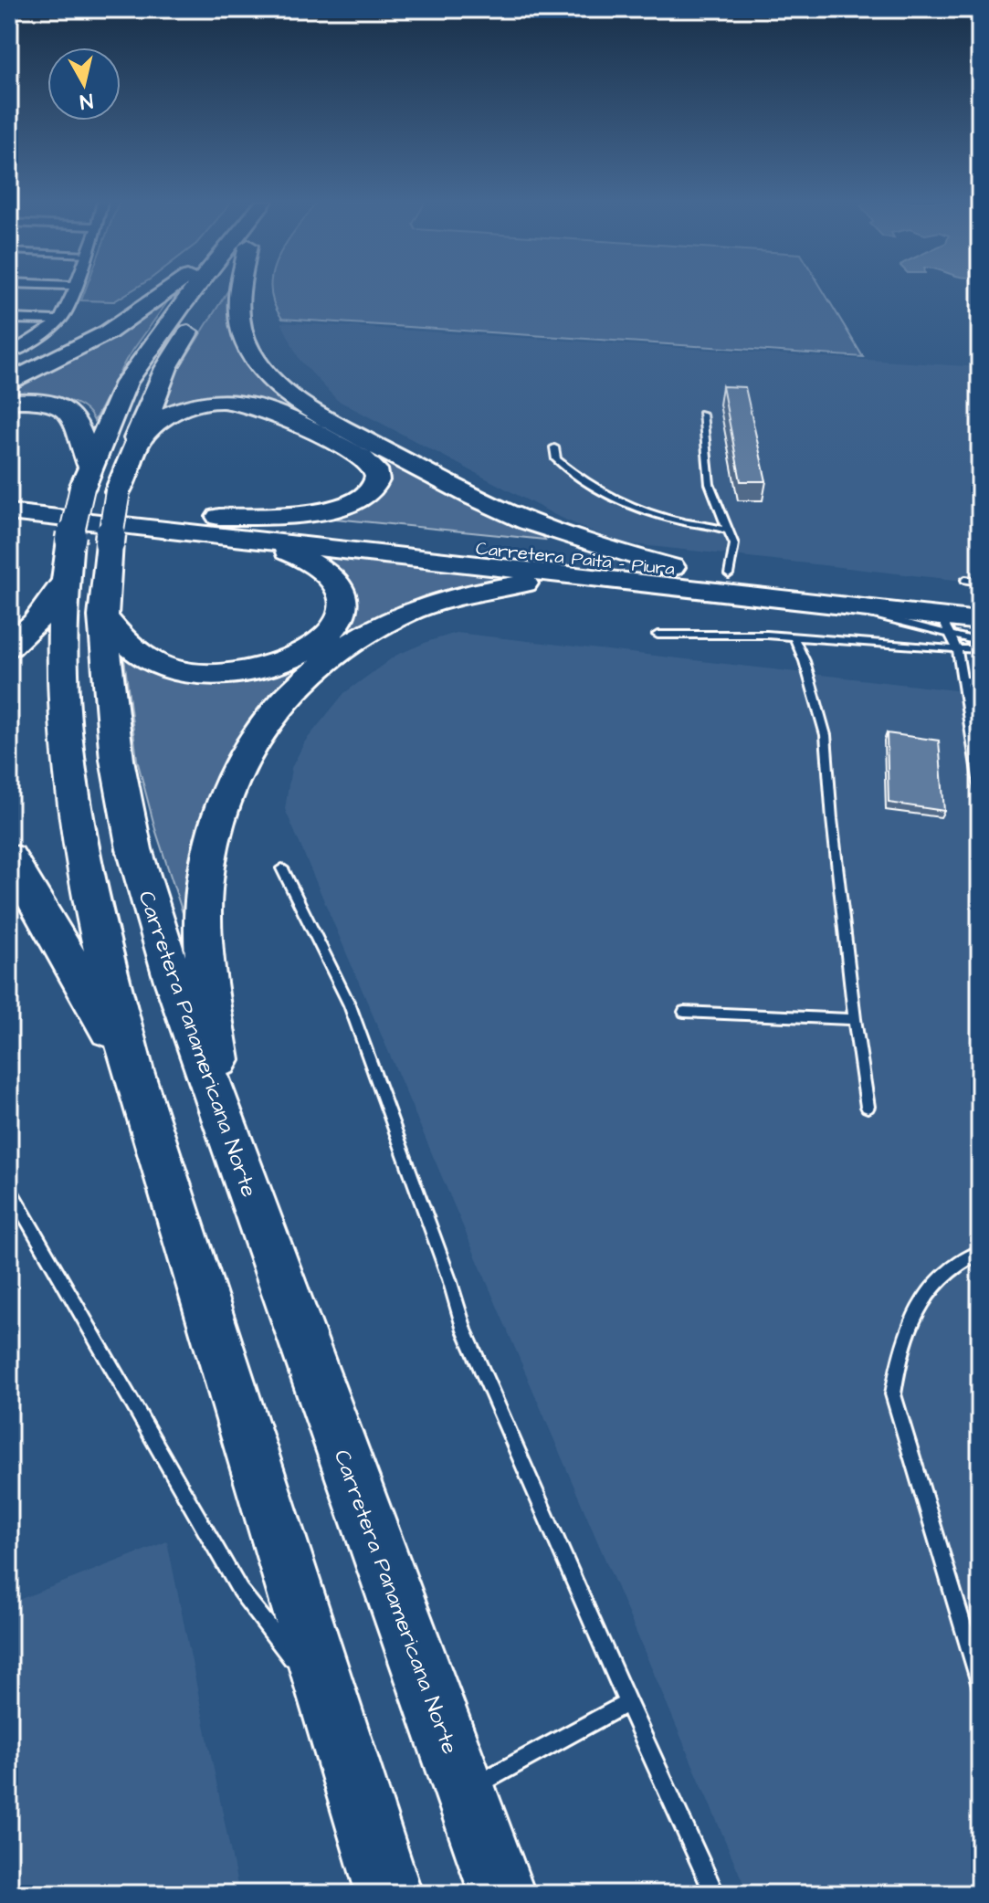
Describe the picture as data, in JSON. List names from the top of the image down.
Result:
{
  "streets": {
    "highway": ["Carretera Paita - Piura", "Carretera Panamericana Norte"]
  },
  "north": "bottom"
}
